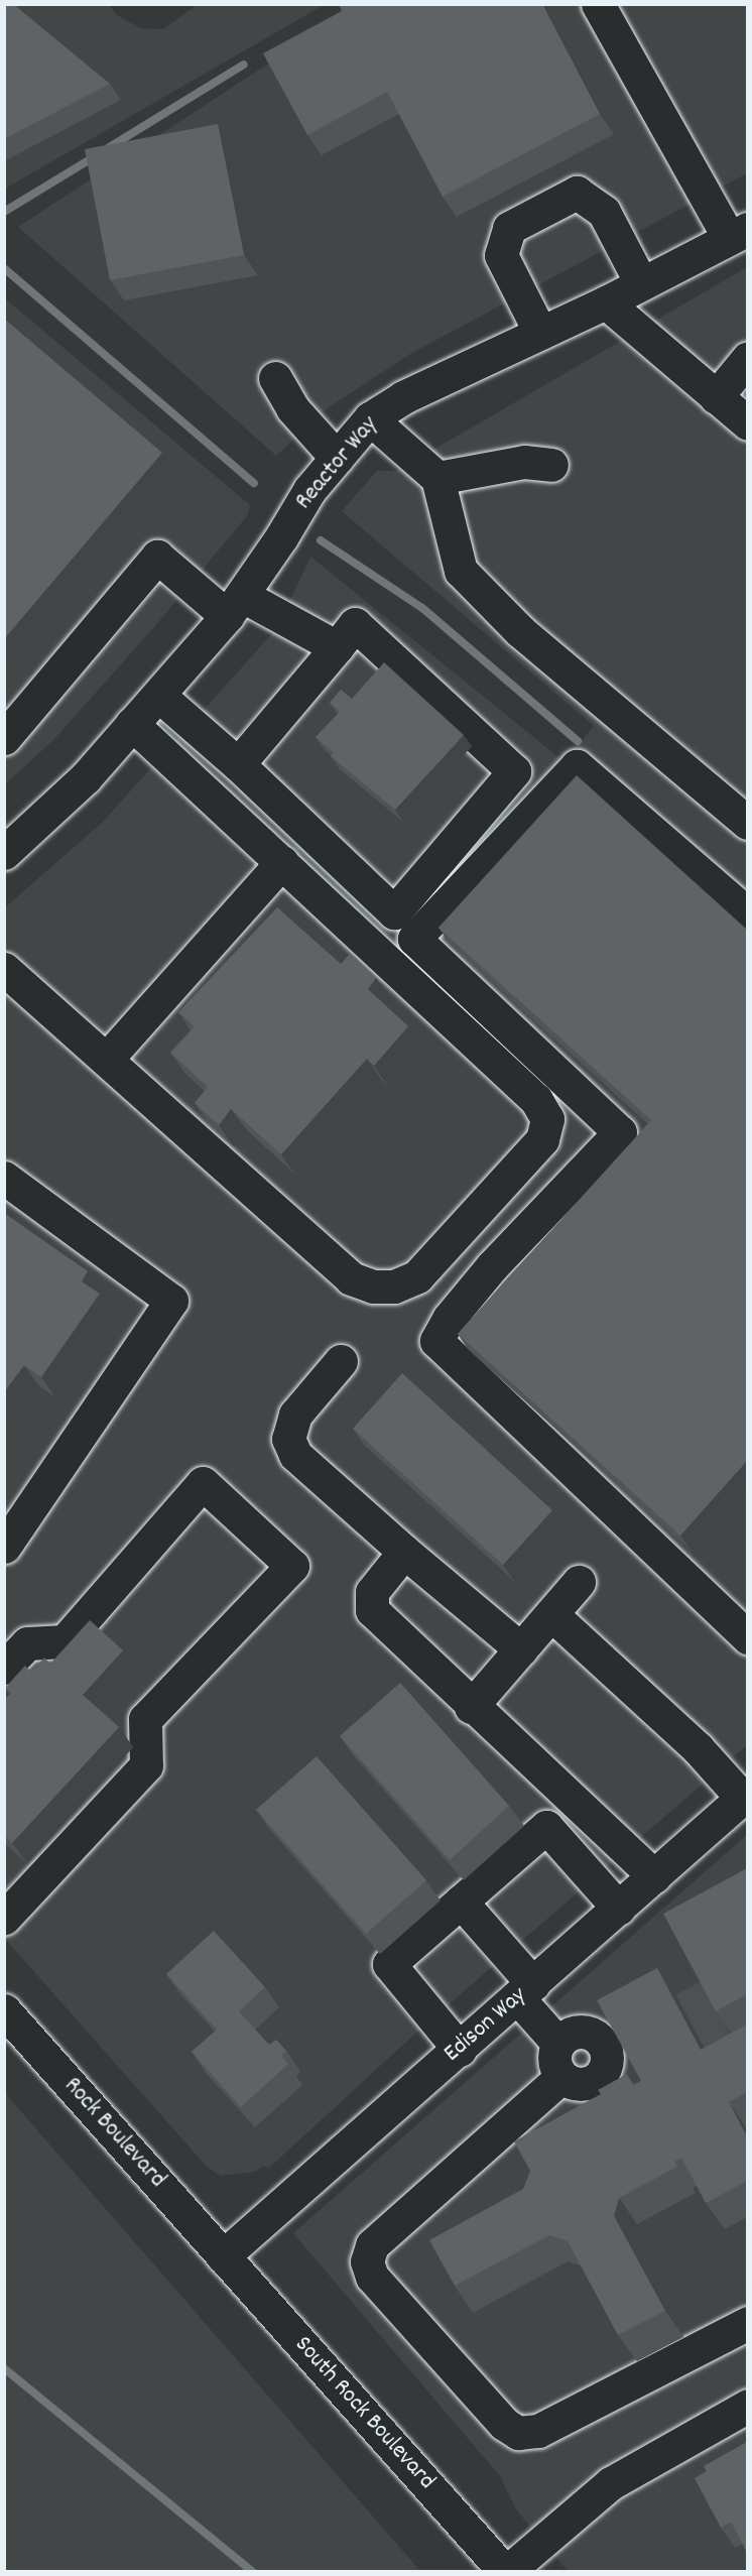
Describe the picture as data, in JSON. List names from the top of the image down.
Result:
{
  "streets": {
    "street": [
      "Reactor Way",
      "Edison Way",
      "Rock Boulevard",
      "South Rock Boulevard"
    ]
  },
  "crossings": [
    ["Edison Way", "Rock Boulevard"],
    ["Edison Way", "South Rock Boulevard"],
    ["Rock Boulevard", "South Rock Boulevard"]
  ]
}
